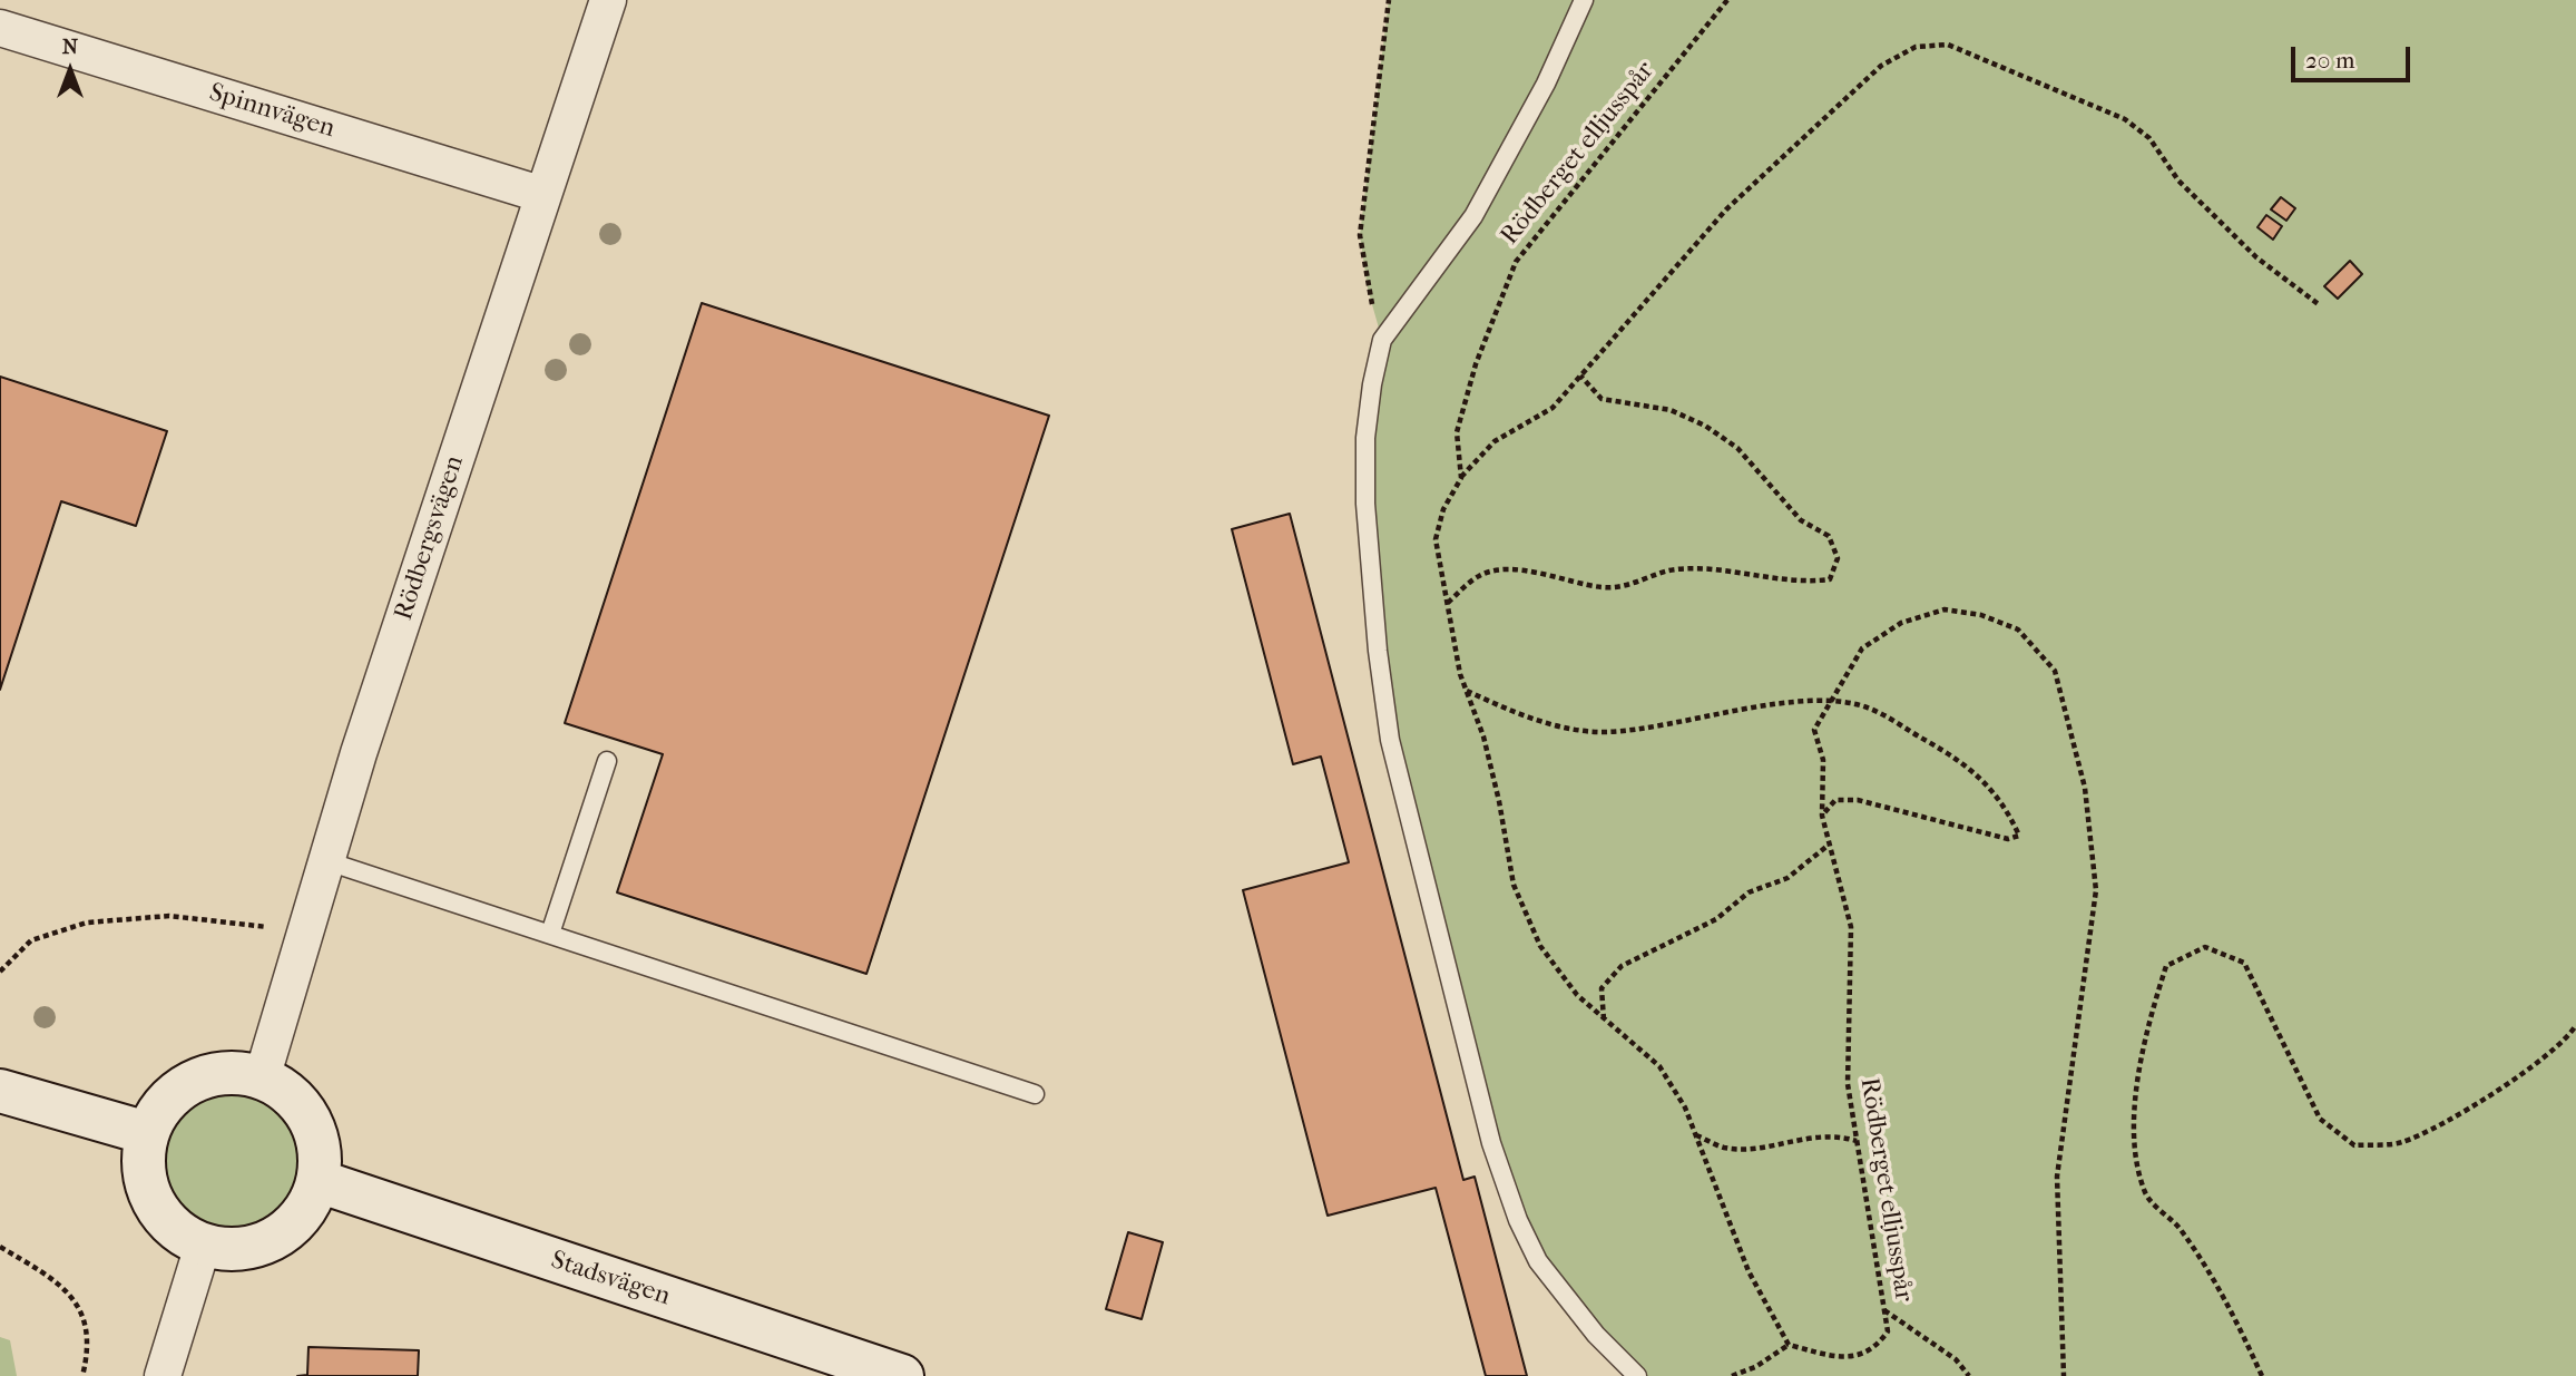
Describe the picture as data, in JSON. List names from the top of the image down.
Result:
{
  "streets": {
    "main road": ["Stadsvägen"],
    "street": ["Spinnvägen", "Rödbergsvägen"],
    "path": ["Rödberget elljusspår"]
  },
  "crossings": [
    ["Spinnvägen", "Rödbergsvägen"],
    ["Rödbergsvägen", "Stadsvägen"]
  ],
  "scale_bar": "20 m",
  "north": "top"
}
